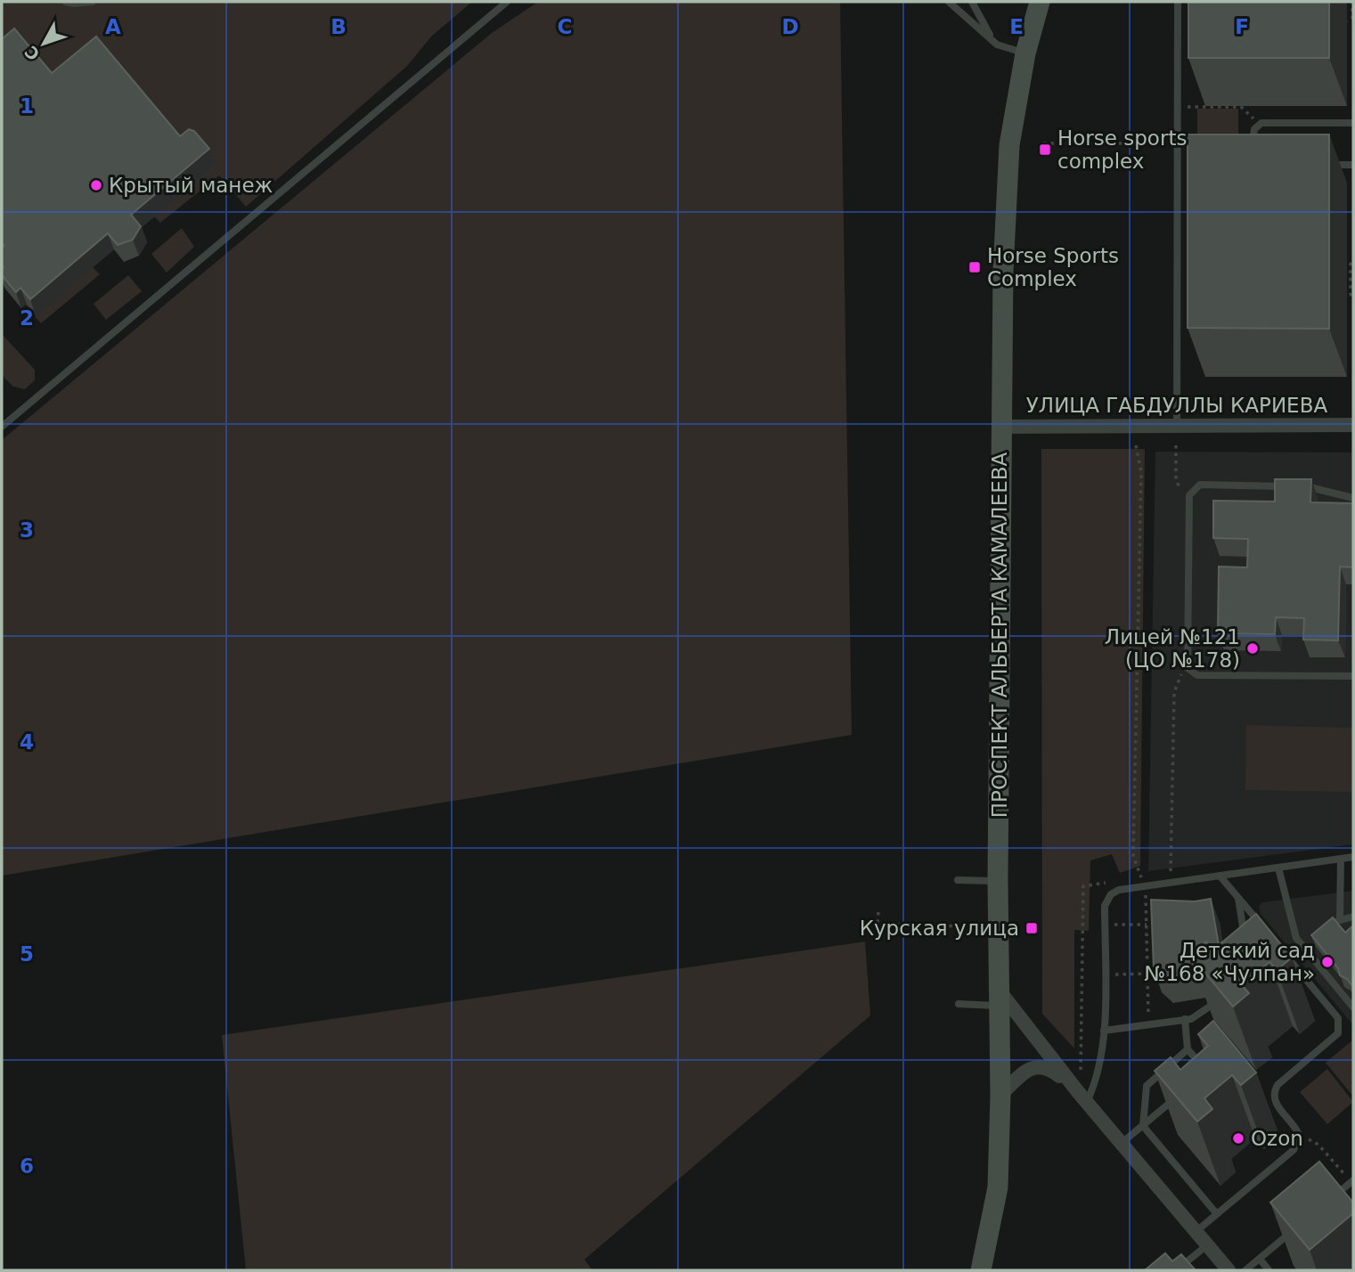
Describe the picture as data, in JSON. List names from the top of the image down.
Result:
{
  "streets": {
    "main road": ["ПРОСПЕКТ АЛЬБЕРТА КАМАЛЕЕВА"],
    "street": ["УЛИЦА ГАБДУЛЛЫ КАРИЕВА"]
  },
  "crossings": [
    ["УЛИЦА ГАБДУЛЛЫ КАРИЕВА", "ПРОСПЕКТ АЛЬБЕРТА КАМАЛЕЕВА"]
  ],
  "places": {
    "transit": ["Horse sports complex", "Horse Sports Complex", "Курская улица"],
    "other": [
      "Крытый манеж",
      "Лицей №121 (ЦО №178)",
      "Детский сад №168 «Чулпан»",
      "Ozon"
    ]
  },
  "north": "bottom left",
  "grid": {
    "columns": [
      "A",
      "B",
      "C",
      "D",
      "E",
      "F"
    ],
    "rows": [
      "1",
      "2",
      "3",
      "4",
      "5",
      "6"
    ]
  }
}
